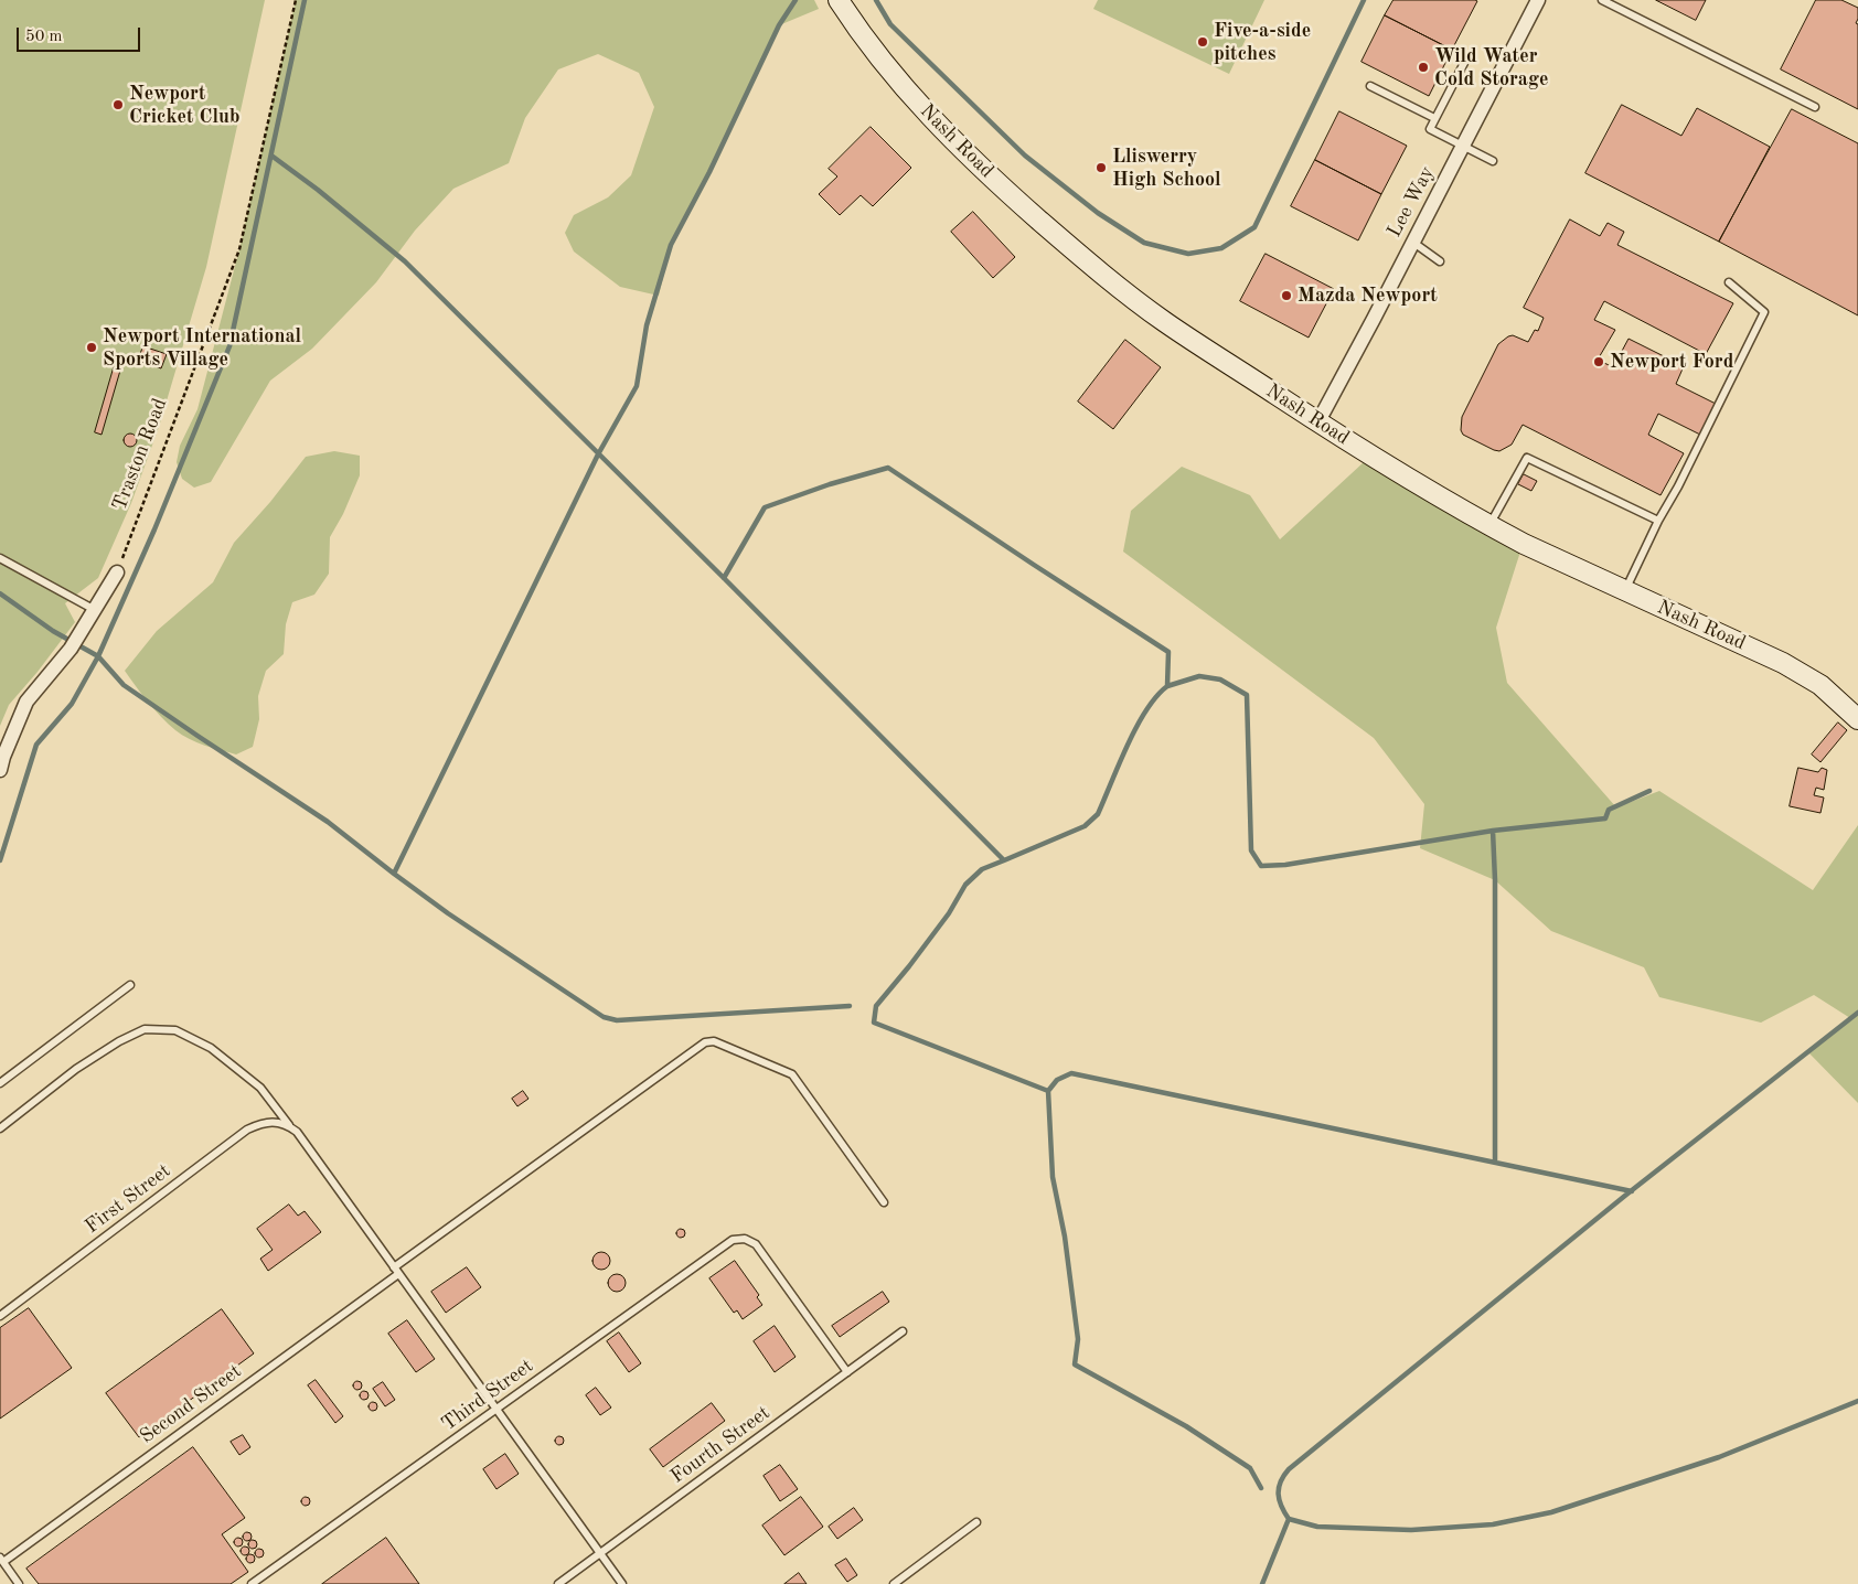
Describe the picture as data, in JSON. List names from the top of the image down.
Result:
{
  "streets": {
    "street": ["Nash Road", "Lee Way"],
    "lane": [
      "First Street",
      "Third Street",
      "Second Street",
      "Fourth Street"
    ],
    "path": ["Traston Road"]
  },
  "crossings": [
    ["Nash Road", "Lee Way"],
    ["Third Street", "Fourth Street"]
  ],
  "places": [
    "Five-a-side pitches",
    "Wild Water Cold Storage",
    "Newport Cricket Club",
    "Lliswerry High School",
    "Mazda Newport",
    "Newport International Sports Village",
    "Newport Ford"
  ],
  "scale_bar": "50 m"
}
